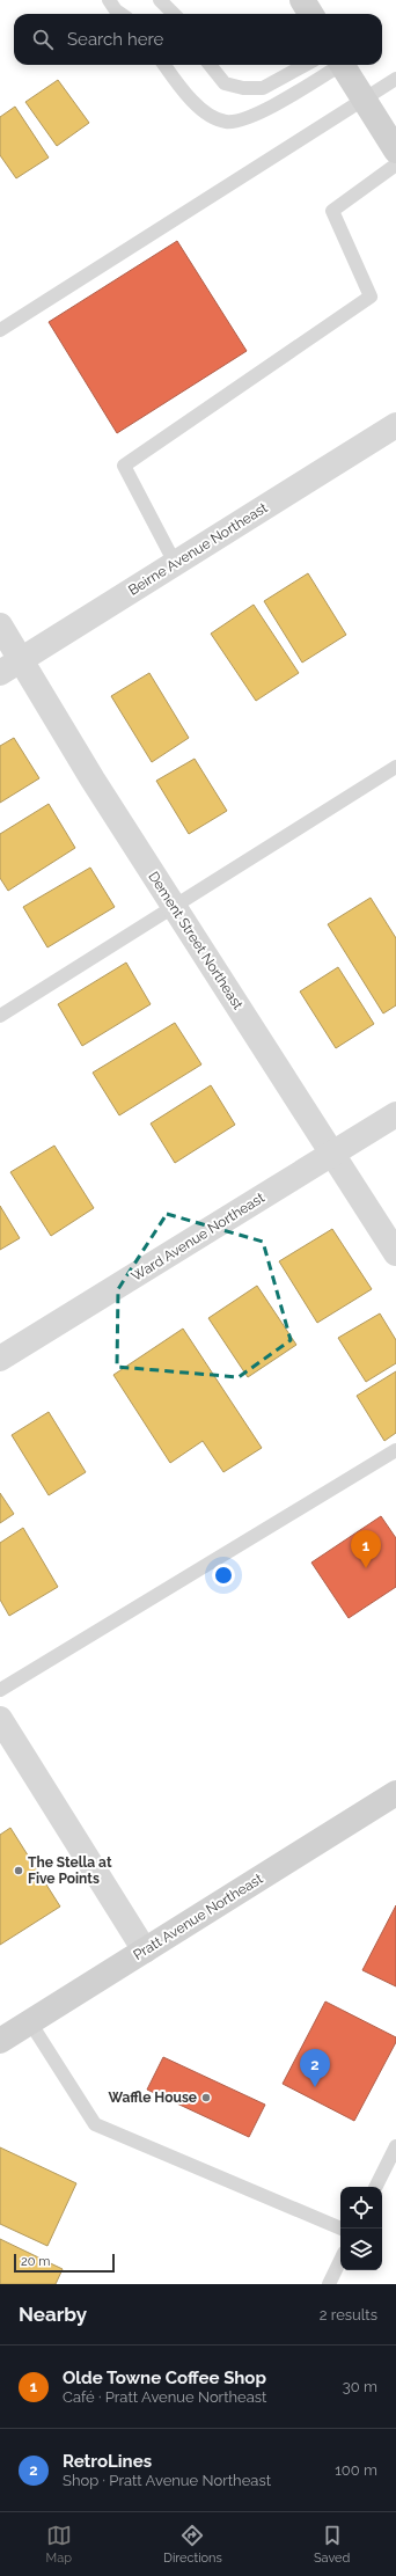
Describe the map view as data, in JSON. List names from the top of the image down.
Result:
{
  "streets": {
    "main road": ["Pratt Avenue Northeast"],
    "street": ["Beirne Avenue Northeast", "Dement Street Northeast", "Ward Avenue Northeast"]
  },
  "crossings": [
    ["Beirne Avenue Northeast", "Dement Street Northeast"],
    ["Dement Street Northeast", "Ward Avenue Northeast"]
  ],
  "places": ["The Stella at Five Points", "Waffle House"],
  "scale_bar": "20 m",
  "page": {
    "search": "Search here",
    "pins": ["1", "2"],
    "scale": "20 m",
    "heading": ["Nearby", "2 results"],
    "list": [
      {
        "mark": "1",
        "name": "Olde Towne Coffee Shop",
        "note": "Café · Pratt Avenue Northeast",
        "value": "30 m"
      },
      {
        "mark": "2",
        "name": "RetroLines",
        "note": "Shop · Pratt Avenue Northeast",
        "value": "100 m"
      }
    ],
    "nav": ["Map", "Directions", "Saved"]
  }
}
